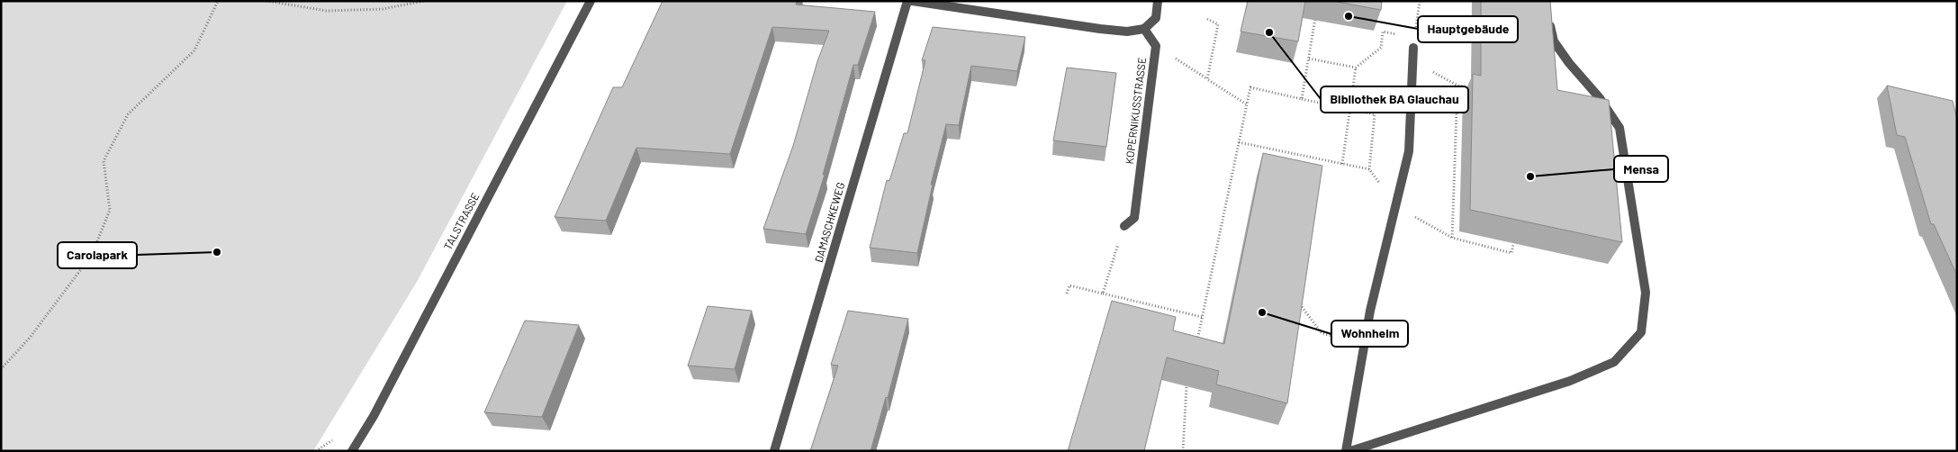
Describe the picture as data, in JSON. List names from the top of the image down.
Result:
{
  "streets": {
    "street": ["KOPERNIKUSSTRASSE", "TALSTRASSE", "DAMASCHKEWEG"]
  },
  "places": [
    "Hauptgebäude",
    "Bibliothek BA Glauchau",
    "Mensa",
    "Carolapark",
    "Wohnheim"
  ]
}
